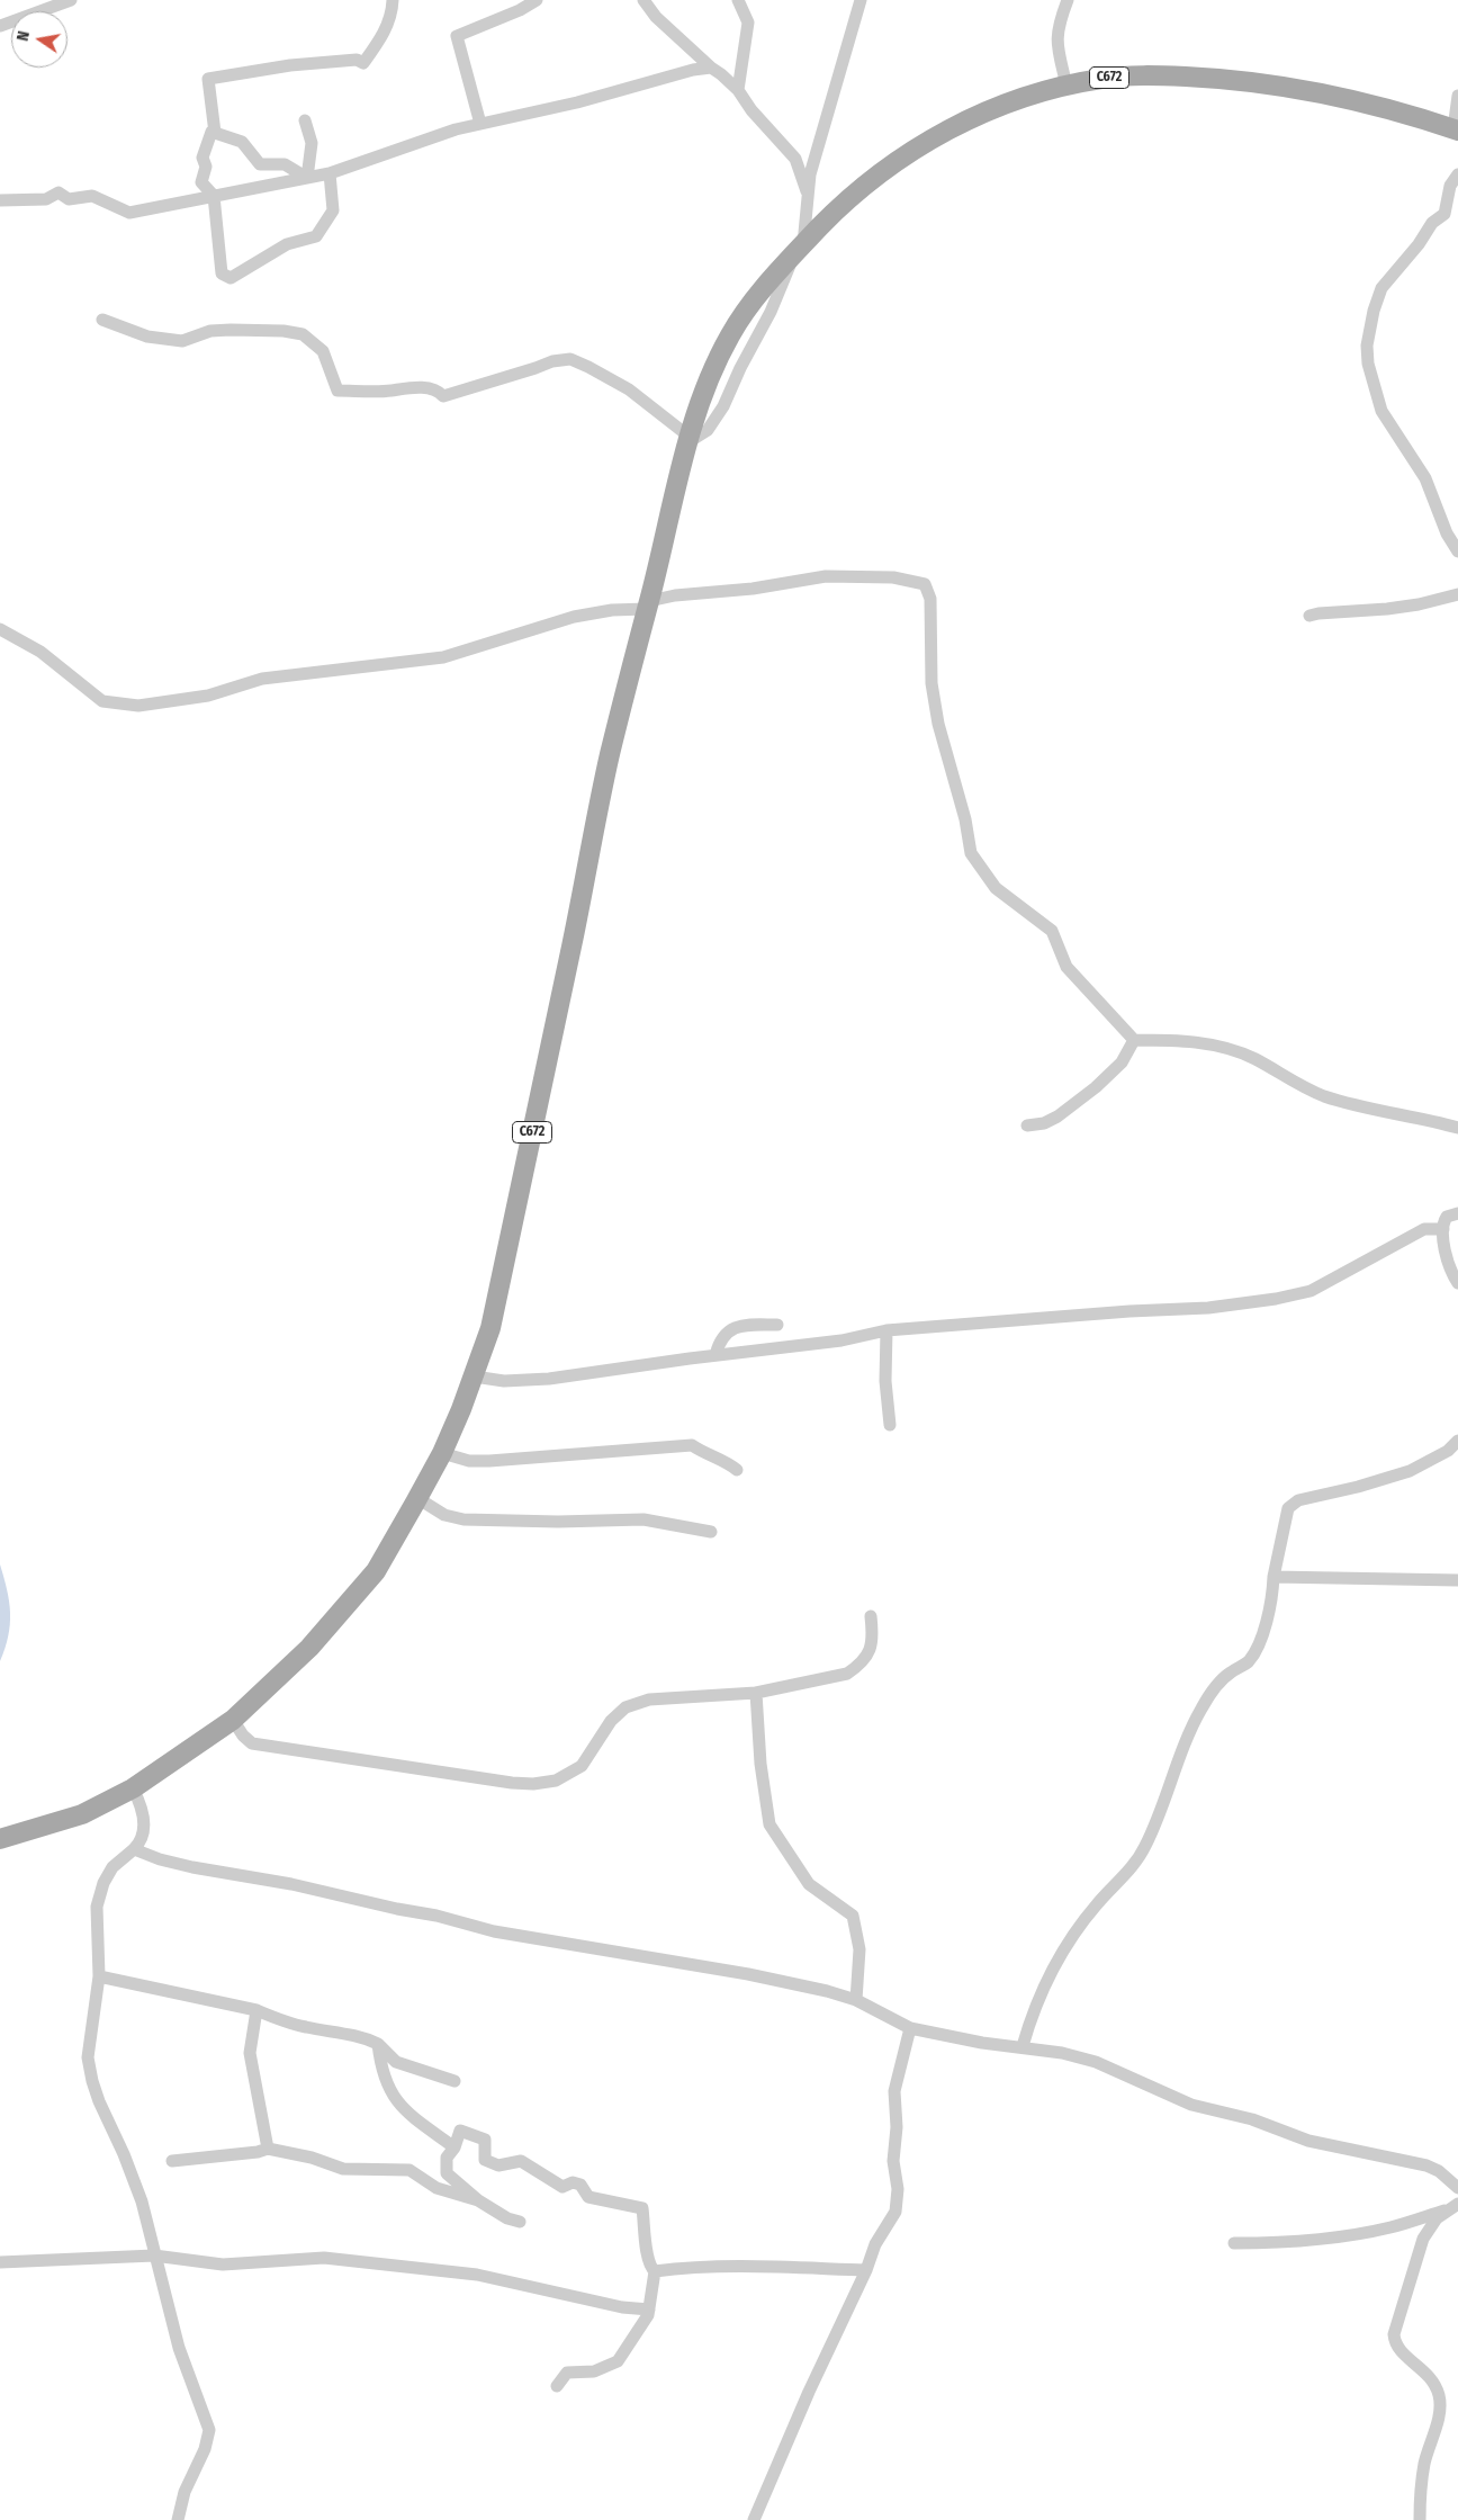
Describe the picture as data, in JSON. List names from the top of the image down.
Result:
{
  "streets": {
    "main road": ["C672"]
  },
  "north": "left"
}
